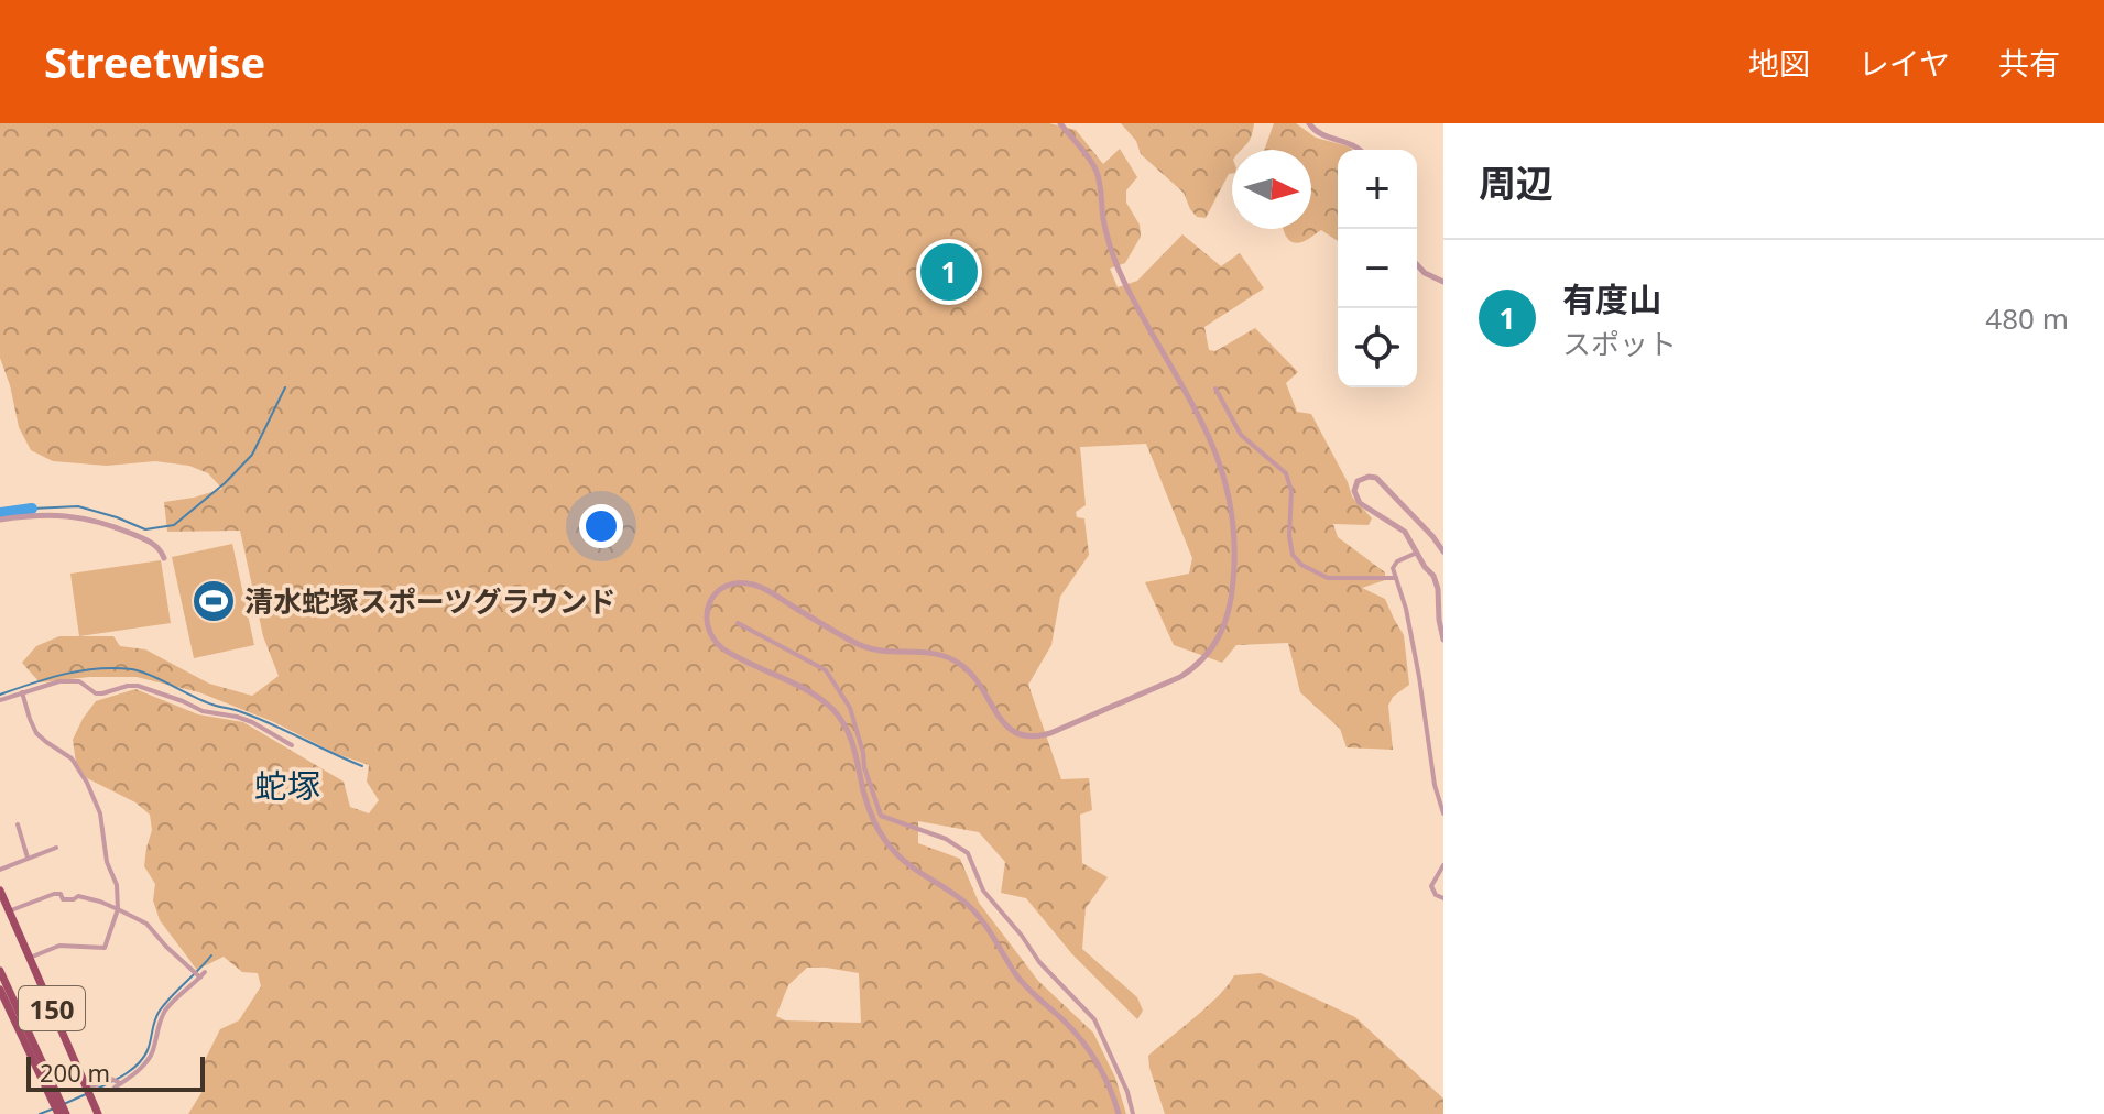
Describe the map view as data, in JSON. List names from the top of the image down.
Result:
{
  "streets": {
    "highway": ["150"]
  },
  "districts": ["蛇塚"],
  "places": {
    "sports": ["清水蛇塚スポーツグラウンド"]
  },
  "scale_bar": "200 m",
  "north": "right",
  "page": {
    "header": "Streetwise",
    "nav": ["地図", "レイヤ", "共有"],
    "heading": "周辺",
    "map_buttons": ["+", "−"],
    "list": [
      {
        "mark": "1",
        "name": "有度山",
        "note": "スポット",
        "value": "480 m"
      }
    ],
    "pins": "1",
    "scale": "200 m"
  }
}
